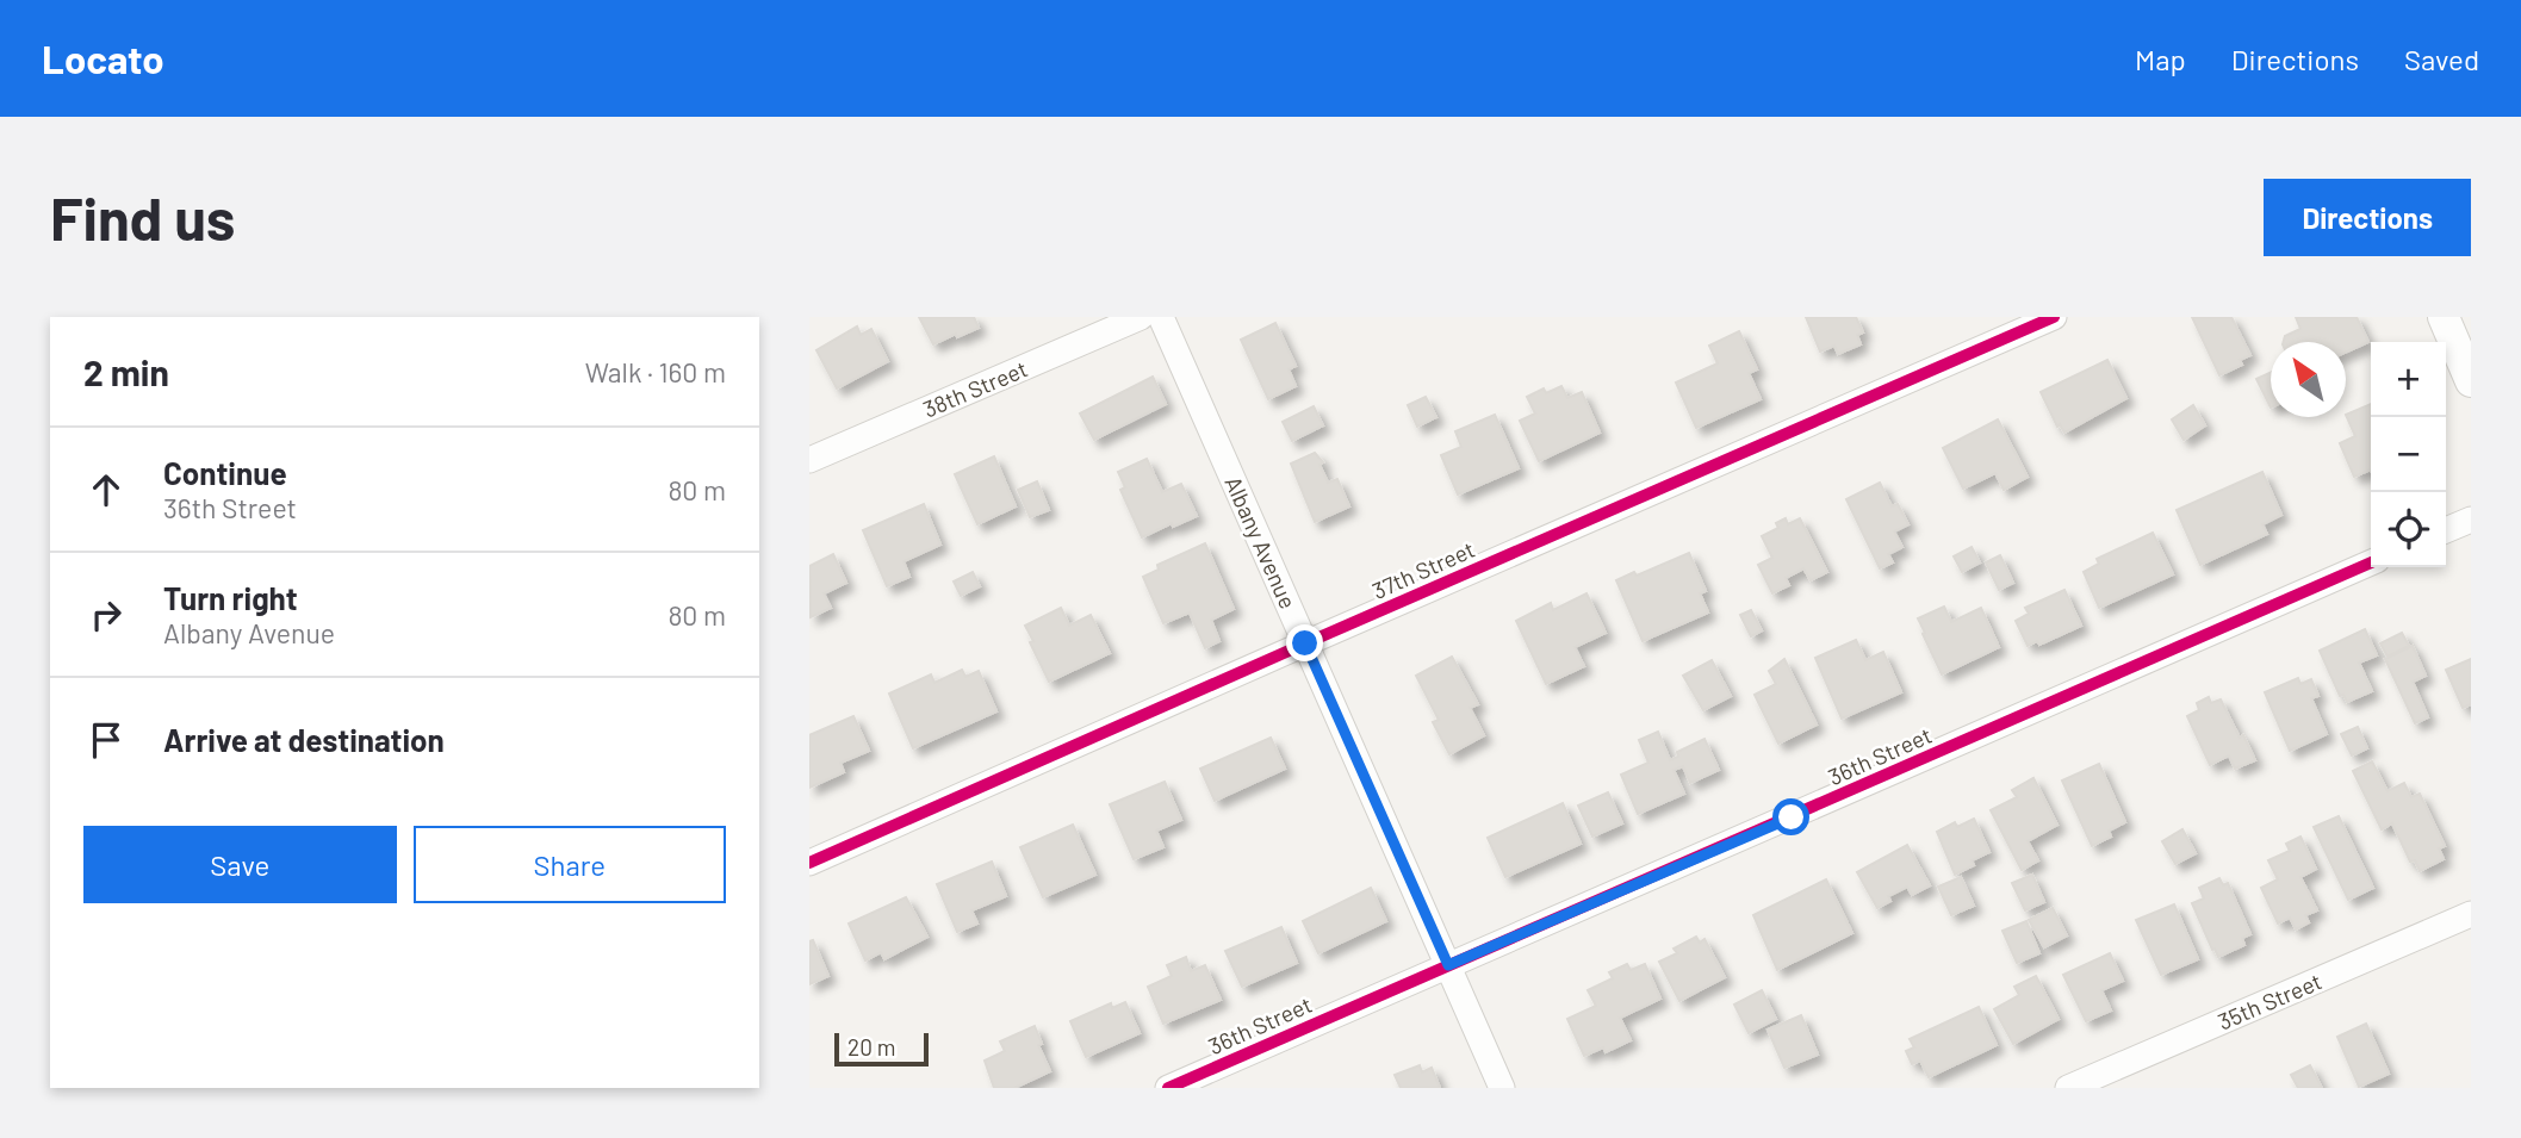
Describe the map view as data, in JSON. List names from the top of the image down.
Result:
{
  "streets": {
    "street": [
      "38th Street",
      "Albany Avenue",
      "37th Street",
      "36th Street",
      "35th Street"
    ]
  },
  "crossings": [
    ["Albany Avenue", "37th Street"],
    ["Albany Avenue", "36th Street"]
  ],
  "scale_bar": "20 m",
  "north": "top left",
  "page": {
    "header": "Locato",
    "nav": ["Map", "Directions", "Saved"],
    "buttons": [
      "Directions",
      ["Save", "Share"]
    ],
    "title": "Find us",
    "heading": ["2 min", "Walk · 160 m"],
    "map_buttons": ["+", "−"],
    "list": [
      ["Continue", "36th Street", "80 m"],
      ["Turn right", "Albany Avenue", "80 m"],
      "Arrive at destination"
    ],
    "scale": "20 m"
  }
}
